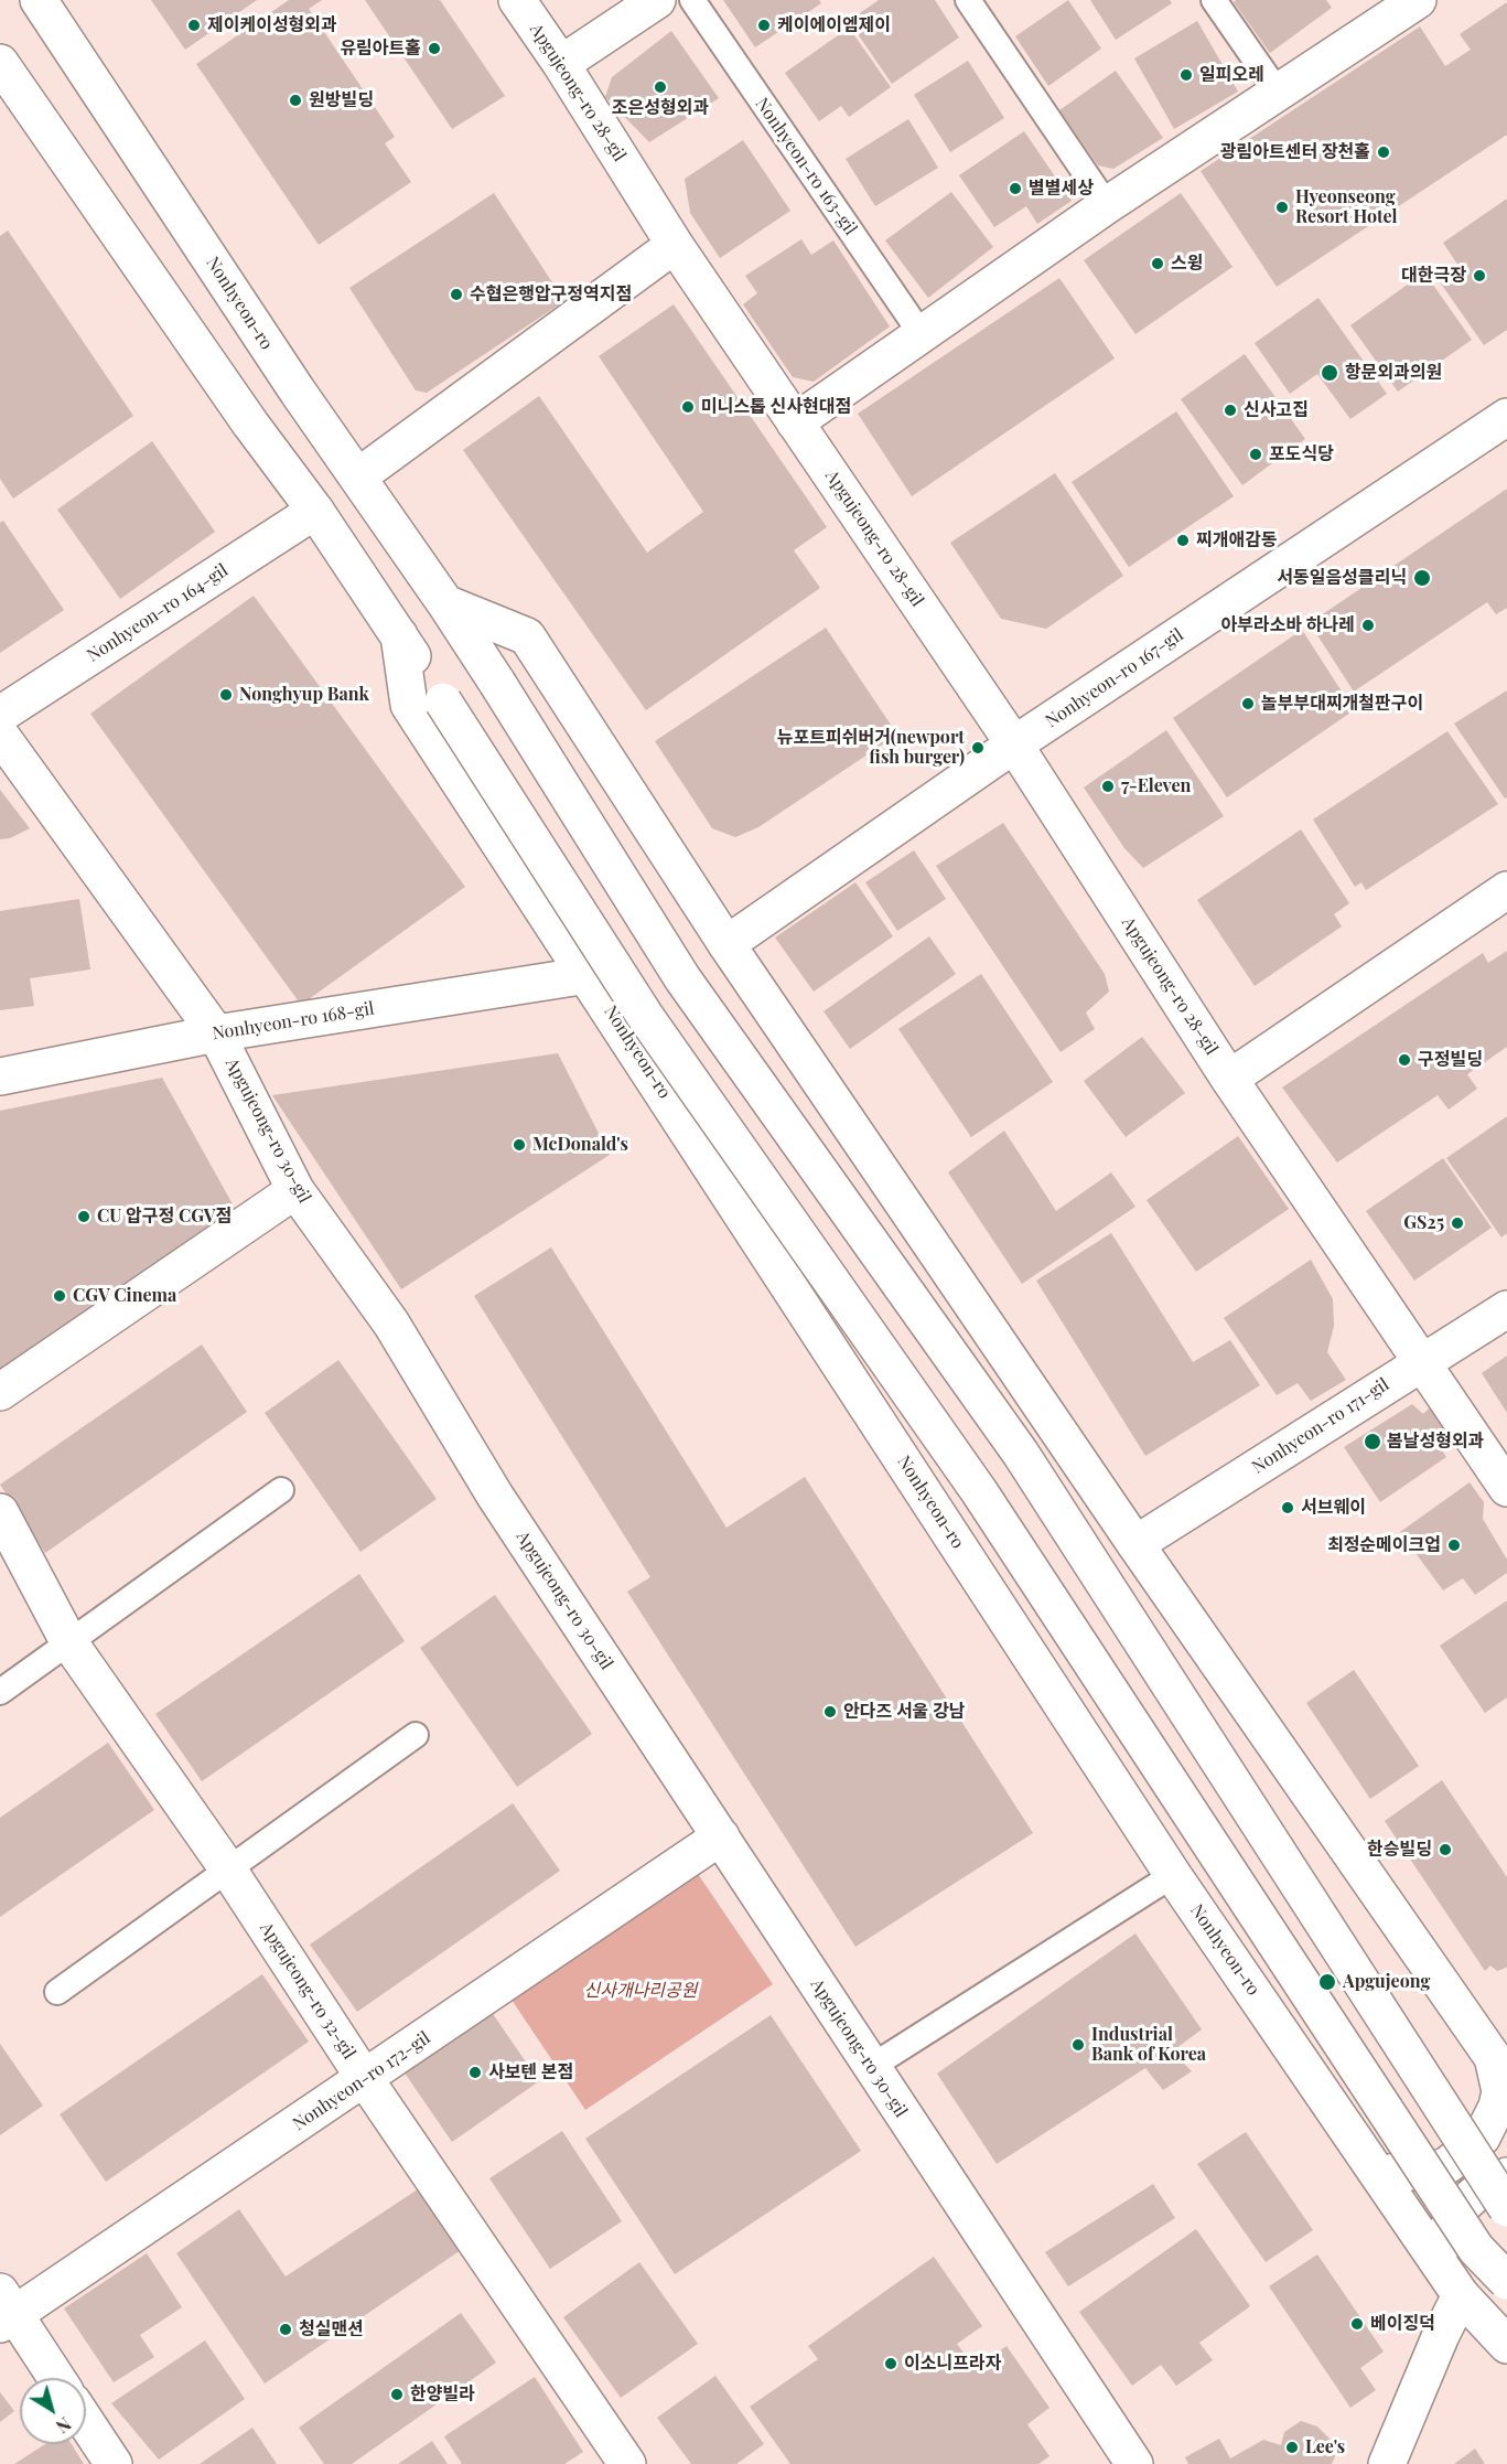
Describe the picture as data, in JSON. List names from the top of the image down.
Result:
{
  "streets": {
    "street": [
      "Apgujeong-ro 28-gil",
      "Nonhyeon-ro",
      "Nonhyeon-ro 164-gil",
      "Nonhyeon-ro 167-gil",
      "Nonhyeon-ro 168-gil",
      "Apgujeong-ro 30-gil",
      "Nonhyeon-ro 171-gil",
      "Apgujeong-ro 32-gil",
      "Nonhyeon-ro 172-gil"
    ],
    "lane": ["Nonhyeon-ro 163-gil"]
  },
  "crossings": [
    ["Apgujeong-ro 28-gil", "Nonhyeon-ro 167-gil"],
    ["Apgujeong-ro 28-gil", "Nonhyeon-ro 171-gil"],
    ["Nonhyeon-ro", "Nonhyeon-ro 164-gil"],
    ["Nonhyeon-ro", "Nonhyeon-ro 168-gil"],
    ["Nonhyeon-ro 168-gil", "Apgujeong-ro 30-gil"],
    ["Apgujeong-ro 30-gil", "Nonhyeon-ro 172-gil"],
    ["Apgujeong-ro 32-gil", "Nonhyeon-ro 172-gil"]
  ],
  "parks": ["신사개나리공원"],
  "places": [
    "제이케이성형외과",
    "케이에이엠제이",
    "유림아트홀",
    "일피오레",
    "조은성형외과",
    "원방빌딩",
    "광림아트센터 장천홀",
    "별별세상",
    "Hyeonseong Resort Hotel",
    "스윙",
    "대한극장",
    "수협은행압구정역지점",
    "항문외과의원",
    "미니스톱 신사현대점",
    "신사고집",
    "포도식당",
    "찌개애감동",
    "서동일음성클리닉",
    "아부라소바 하나레",
    "Nonghyup Bank",
    "놀부부대찌개철판구이",
    "뉴포트피쉬버거(newport fish burger)",
    "7-Eleven",
    "구정빌딩",
    "McDonald's",
    "CU 압구정 CGV점",
    "GS25",
    "CGV Cinema",
    "봄날성형외과",
    "서브웨이",
    "최정순메이크업",
    "안다즈 서울 강남",
    "한승빌딩",
    "Apgujeong",
    "Industrial Bank of Korea",
    "사보텐 본점",
    "베이징덕",
    "청실맨션",
    "이소니프라자",
    "한양빌라",
    "Lee's"
  ],
  "north": "bottom right"
}
